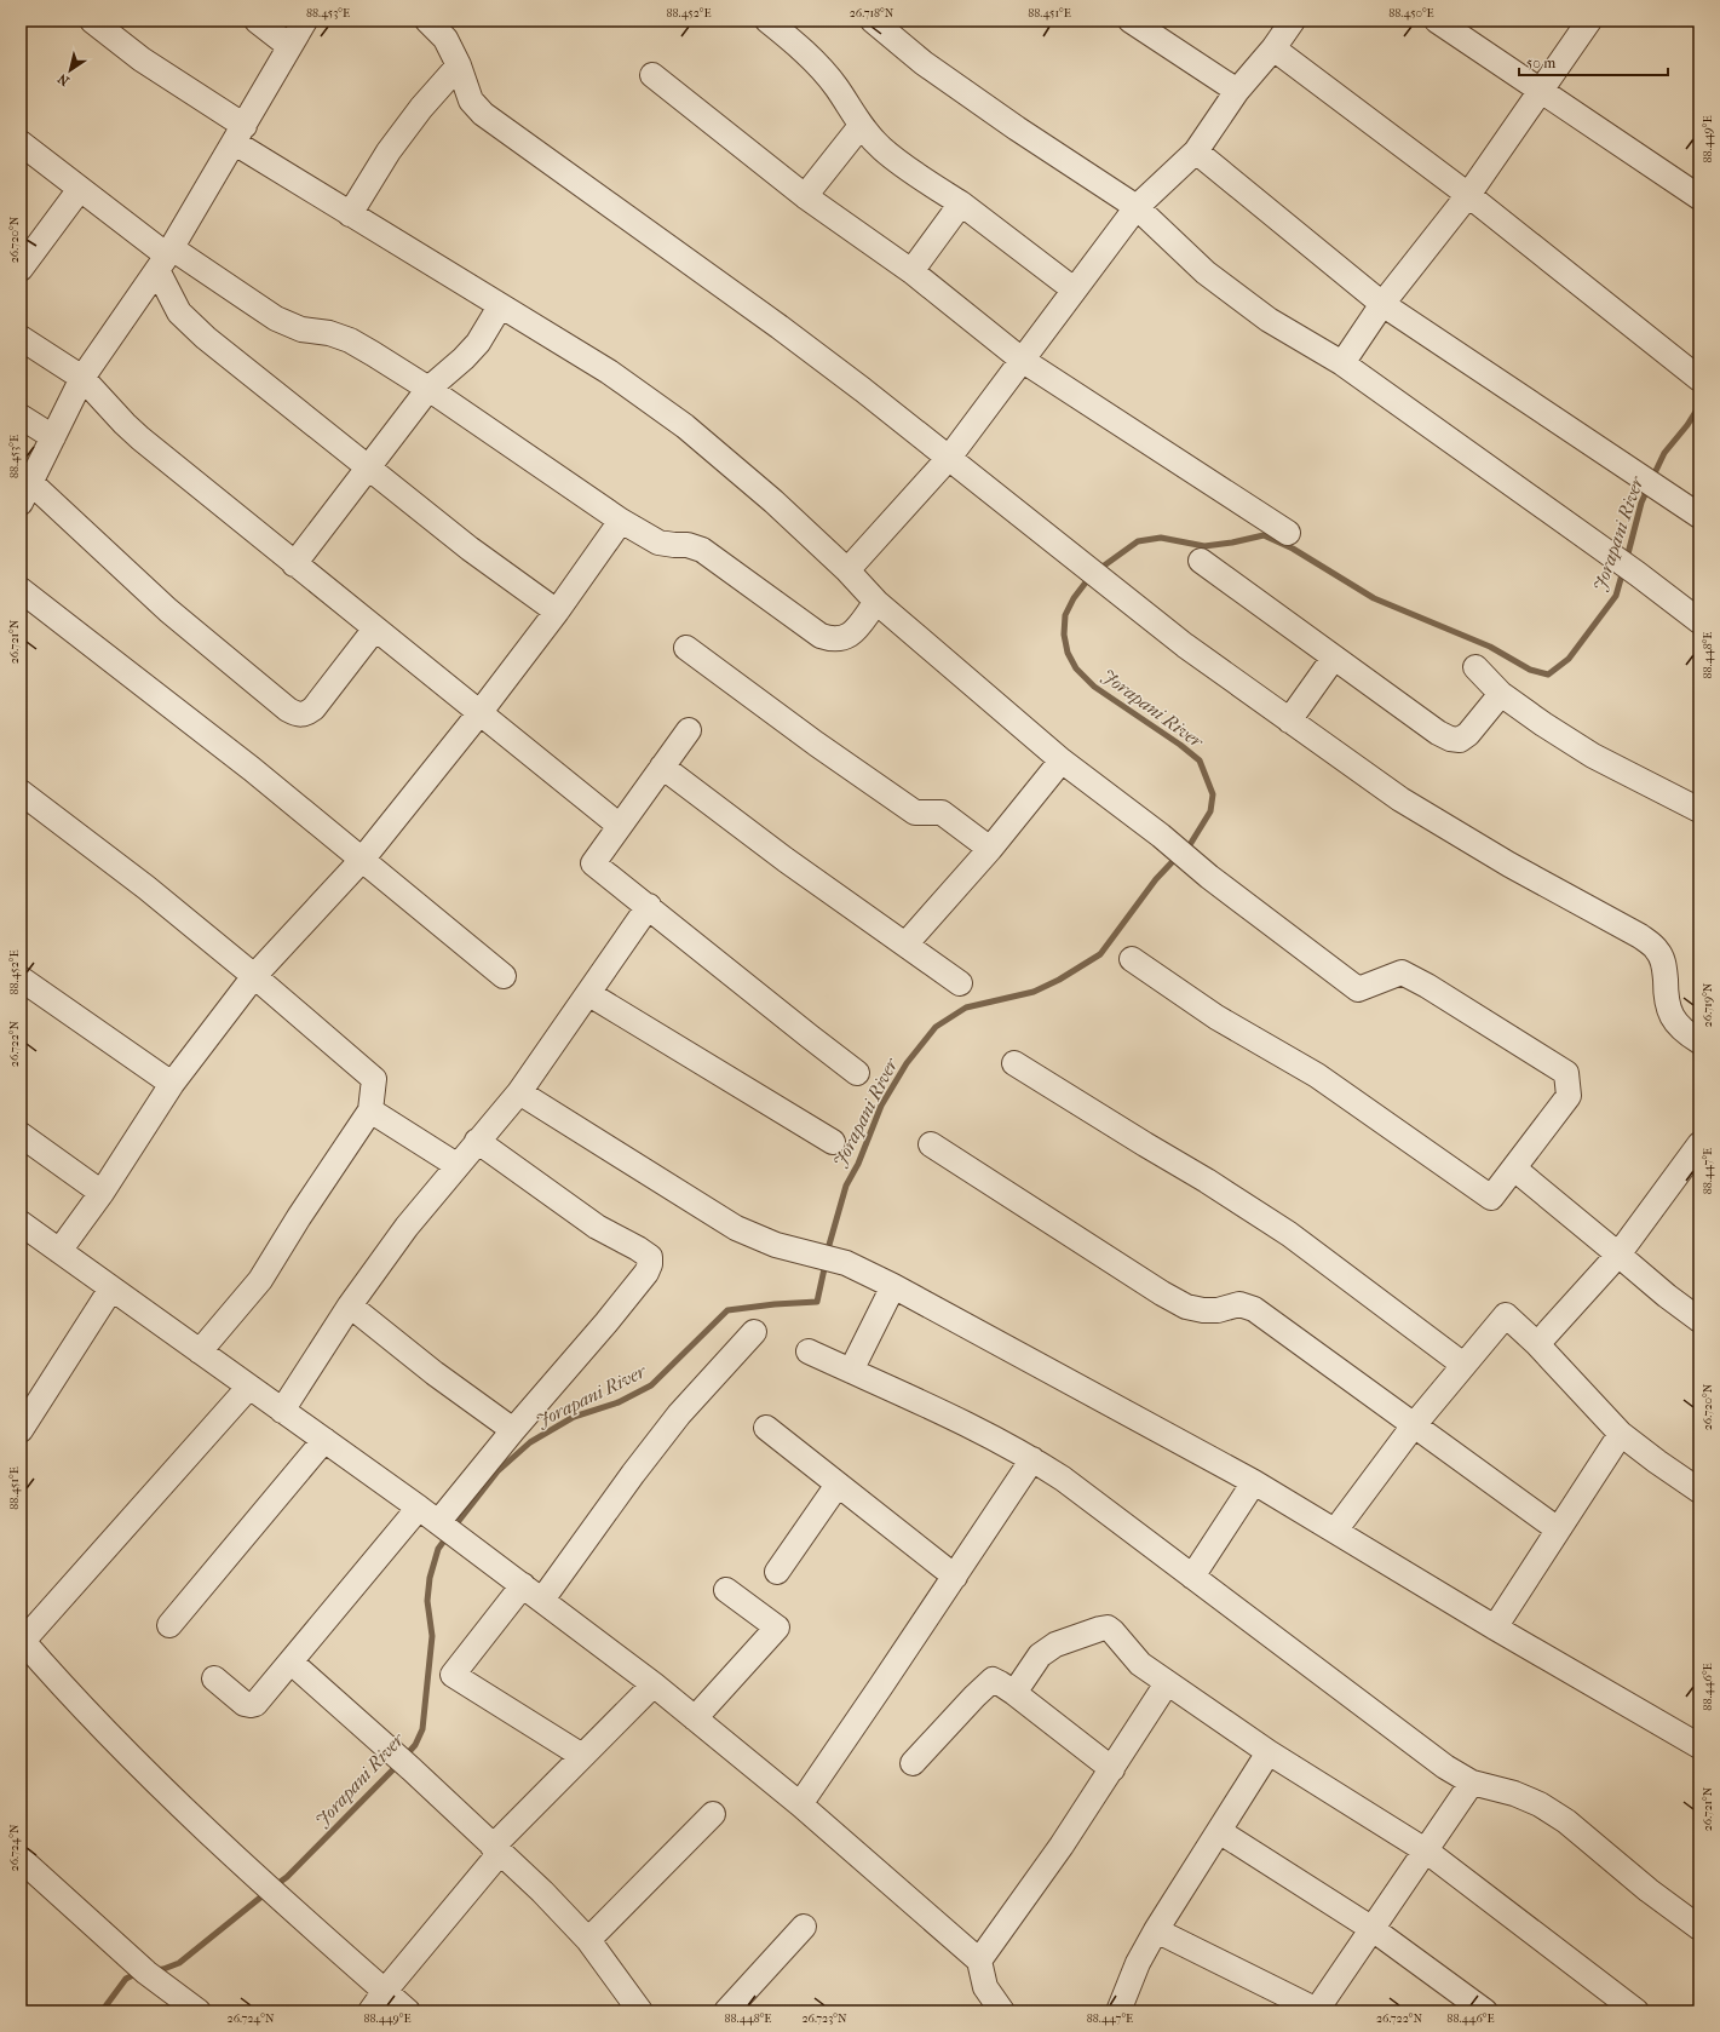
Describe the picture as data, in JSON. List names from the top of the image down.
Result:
{
  "water": ["Jorapani River"],
  "scale_bar": "50 m",
  "north": "bottom left",
  "coordinates": [
    "88.453°E",
    "88.452°E",
    "26.718°N",
    "88.451°E",
    "88.450°E",
    "88.449°E",
    "26.720°N",
    "26.721°N",
    "88.448°E",
    "26.719°N",
    "26.722°N",
    "88.447°E",
    "88.446°E",
    "26.724°N",
    "26.723°N"
  ]
}
